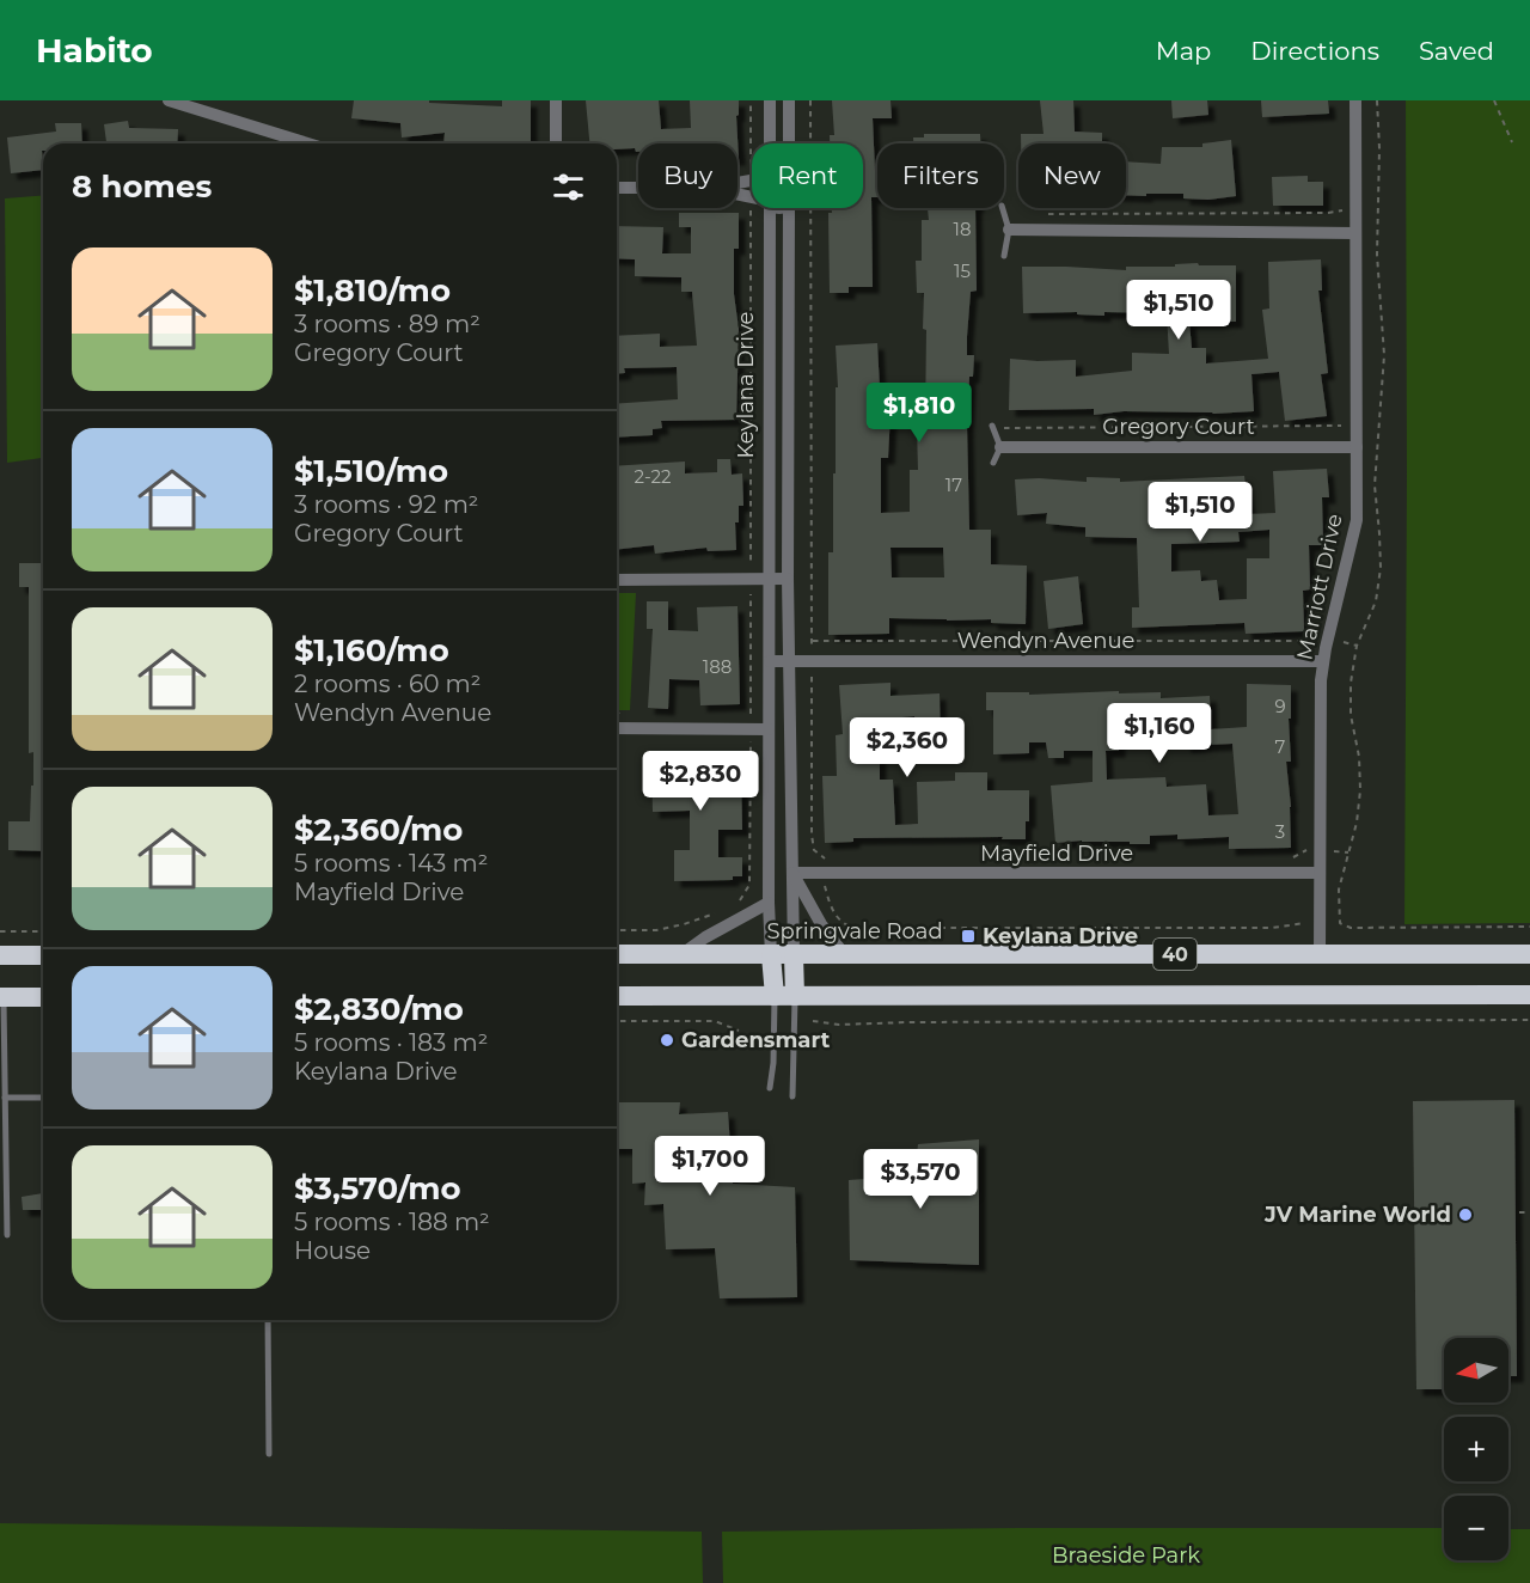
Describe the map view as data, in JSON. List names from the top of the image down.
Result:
{
  "streets": {
    "highway": ["Keylana Drive", "Springvale Road", "40"],
    "street": [
      "Gregory Court",
      "Marriott Drive",
      "Wendyn Avenue",
      "Mayfield Drive"
    ]
  },
  "crossings": [
    ["Keylana Drive", "Wendyn Avenue"],
    ["Keylana Drive", "Mayfield Drive"],
    ["Keylana Drive", "Springvale Road"],
    ["Keylana Drive", "40"],
    ["Gregory Court", "Marriott Drive"],
    ["Marriott Drive", "Wendyn Avenue"],
    ["Marriott Drive", "Mayfield Drive"],
    ["Marriott Drive", "Springvale Road"]
  ],
  "parks": ["Braeside Park"],
  "places": {
    "transit": ["Keylana Drive"],
    "other": ["Gardensmart", "JV Marine World"]
  },
  "house_numbers": [
    "18",
    "15",
    "2-22",
    "17",
    "188",
    "9",
    "7",
    "3"
  ],
  "north": "left",
  "page": {
    "header": "Habito",
    "nav": ["Map", "Directions", "Saved"],
    "chip": [
      "Buy",
      "Rent",
      "Filters",
      "New"
    ],
    "heading": "8 homes",
    "list": [
      {
        "name": "$1,810/mo",
        "note": "3 rooms · 89 m² · Gregory Court"
      },
      {
        "name": "$1,510/mo",
        "note": "3 rooms · 92 m² · Gregory Court"
      },
      {
        "name": "$1,160/mo",
        "note": "2 rooms · 60 m² · Wendyn Avenue"
      },
      {
        "name": "$2,360/mo",
        "note": "5 rooms · 143 m² · Mayfield Drive"
      },
      {
        "name": "$2,830/mo",
        "note": "5 rooms · 183 m² · Keylana Drive"
      },
      {
        "name": "$3,570/mo",
        "note": "5 rooms · 188 m² · House"
      }
    ],
    "price": [
      "$1,510",
      "$1,810",
      "$1,510",
      "$1,160",
      "$2,360",
      "$2,830",
      "$1,700",
      "$3,570"
    ],
    "map_buttons": ["+", "−"]
  }
}
